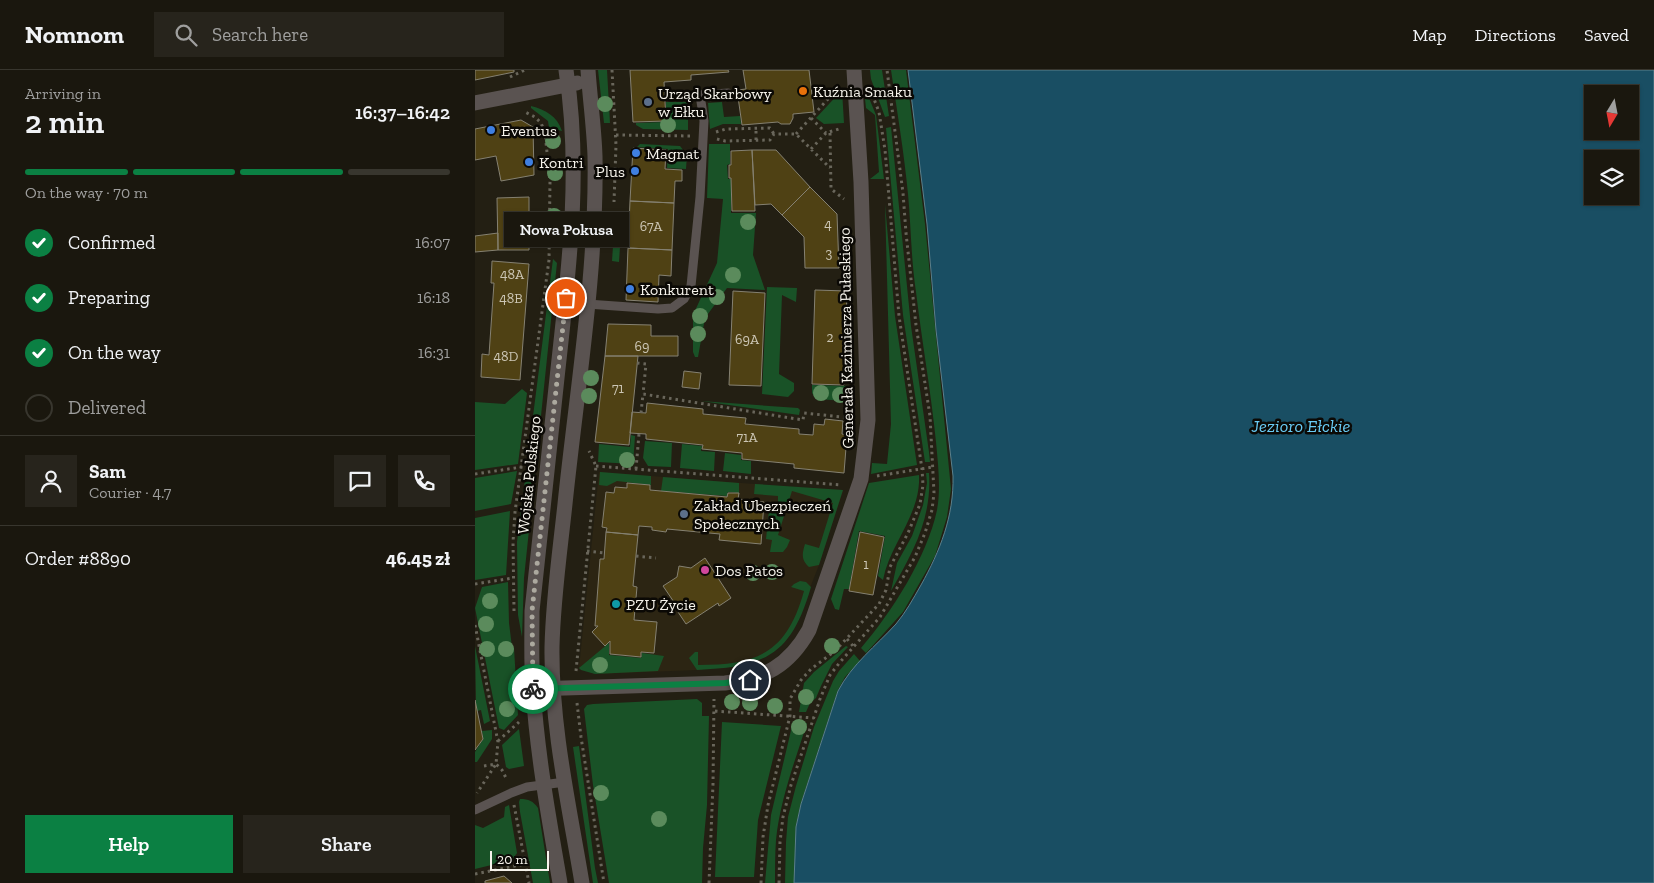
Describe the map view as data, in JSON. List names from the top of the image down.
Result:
{
  "streets": {
    "street": ["Generała Kazimierza Pułaskiego", "Wojska Polskiego"]
  },
  "crossings": [
    ["Generała Kazimierza Pułaskiego", "Wojska Polskiego"]
  ],
  "water": ["Jezioro Ełckie"],
  "places": [
    "Kuźnia Smaku",
    "Urząd Skarbowy w Ełku",
    "Eventus",
    "Magnat",
    "Kontri",
    "Plus",
    "Konkurent",
    "Nowa Pokusa",
    "Zakład Ubezpieczeń Społecznych",
    "Dos Patos",
    "PZU Życie"
  ],
  "house_numbers": [
    "4",
    "67A",
    "3",
    "48A",
    "48B",
    "2",
    "69A",
    "69",
    "48D",
    "71",
    "71A",
    "1"
  ],
  "scale_bar": "20 m",
  "north": "bottom",
  "page": {
    "header": "Nomnom",
    "search": "Search here",
    "nav": ["Map", "Directions", "Saved"],
    "heading": ["2 min", "Arriving in", "16:37–16:42"],
    "panel": [
      "Sam",
      "Courier · 4.7",
      "Order #8890",
      "46.45 zł"
    ],
    "bar": "On the way · 70 m",
    "bubble": "Nowa Pokusa",
    "list": [
      ["Confirmed", "16:07"],
      ["Preparing", "16:18"],
      ["On the way", "16:31"],
      "Delivered"
    ],
    "buttons": ["Help", "Share"],
    "scale": "20 m"
  }
}
